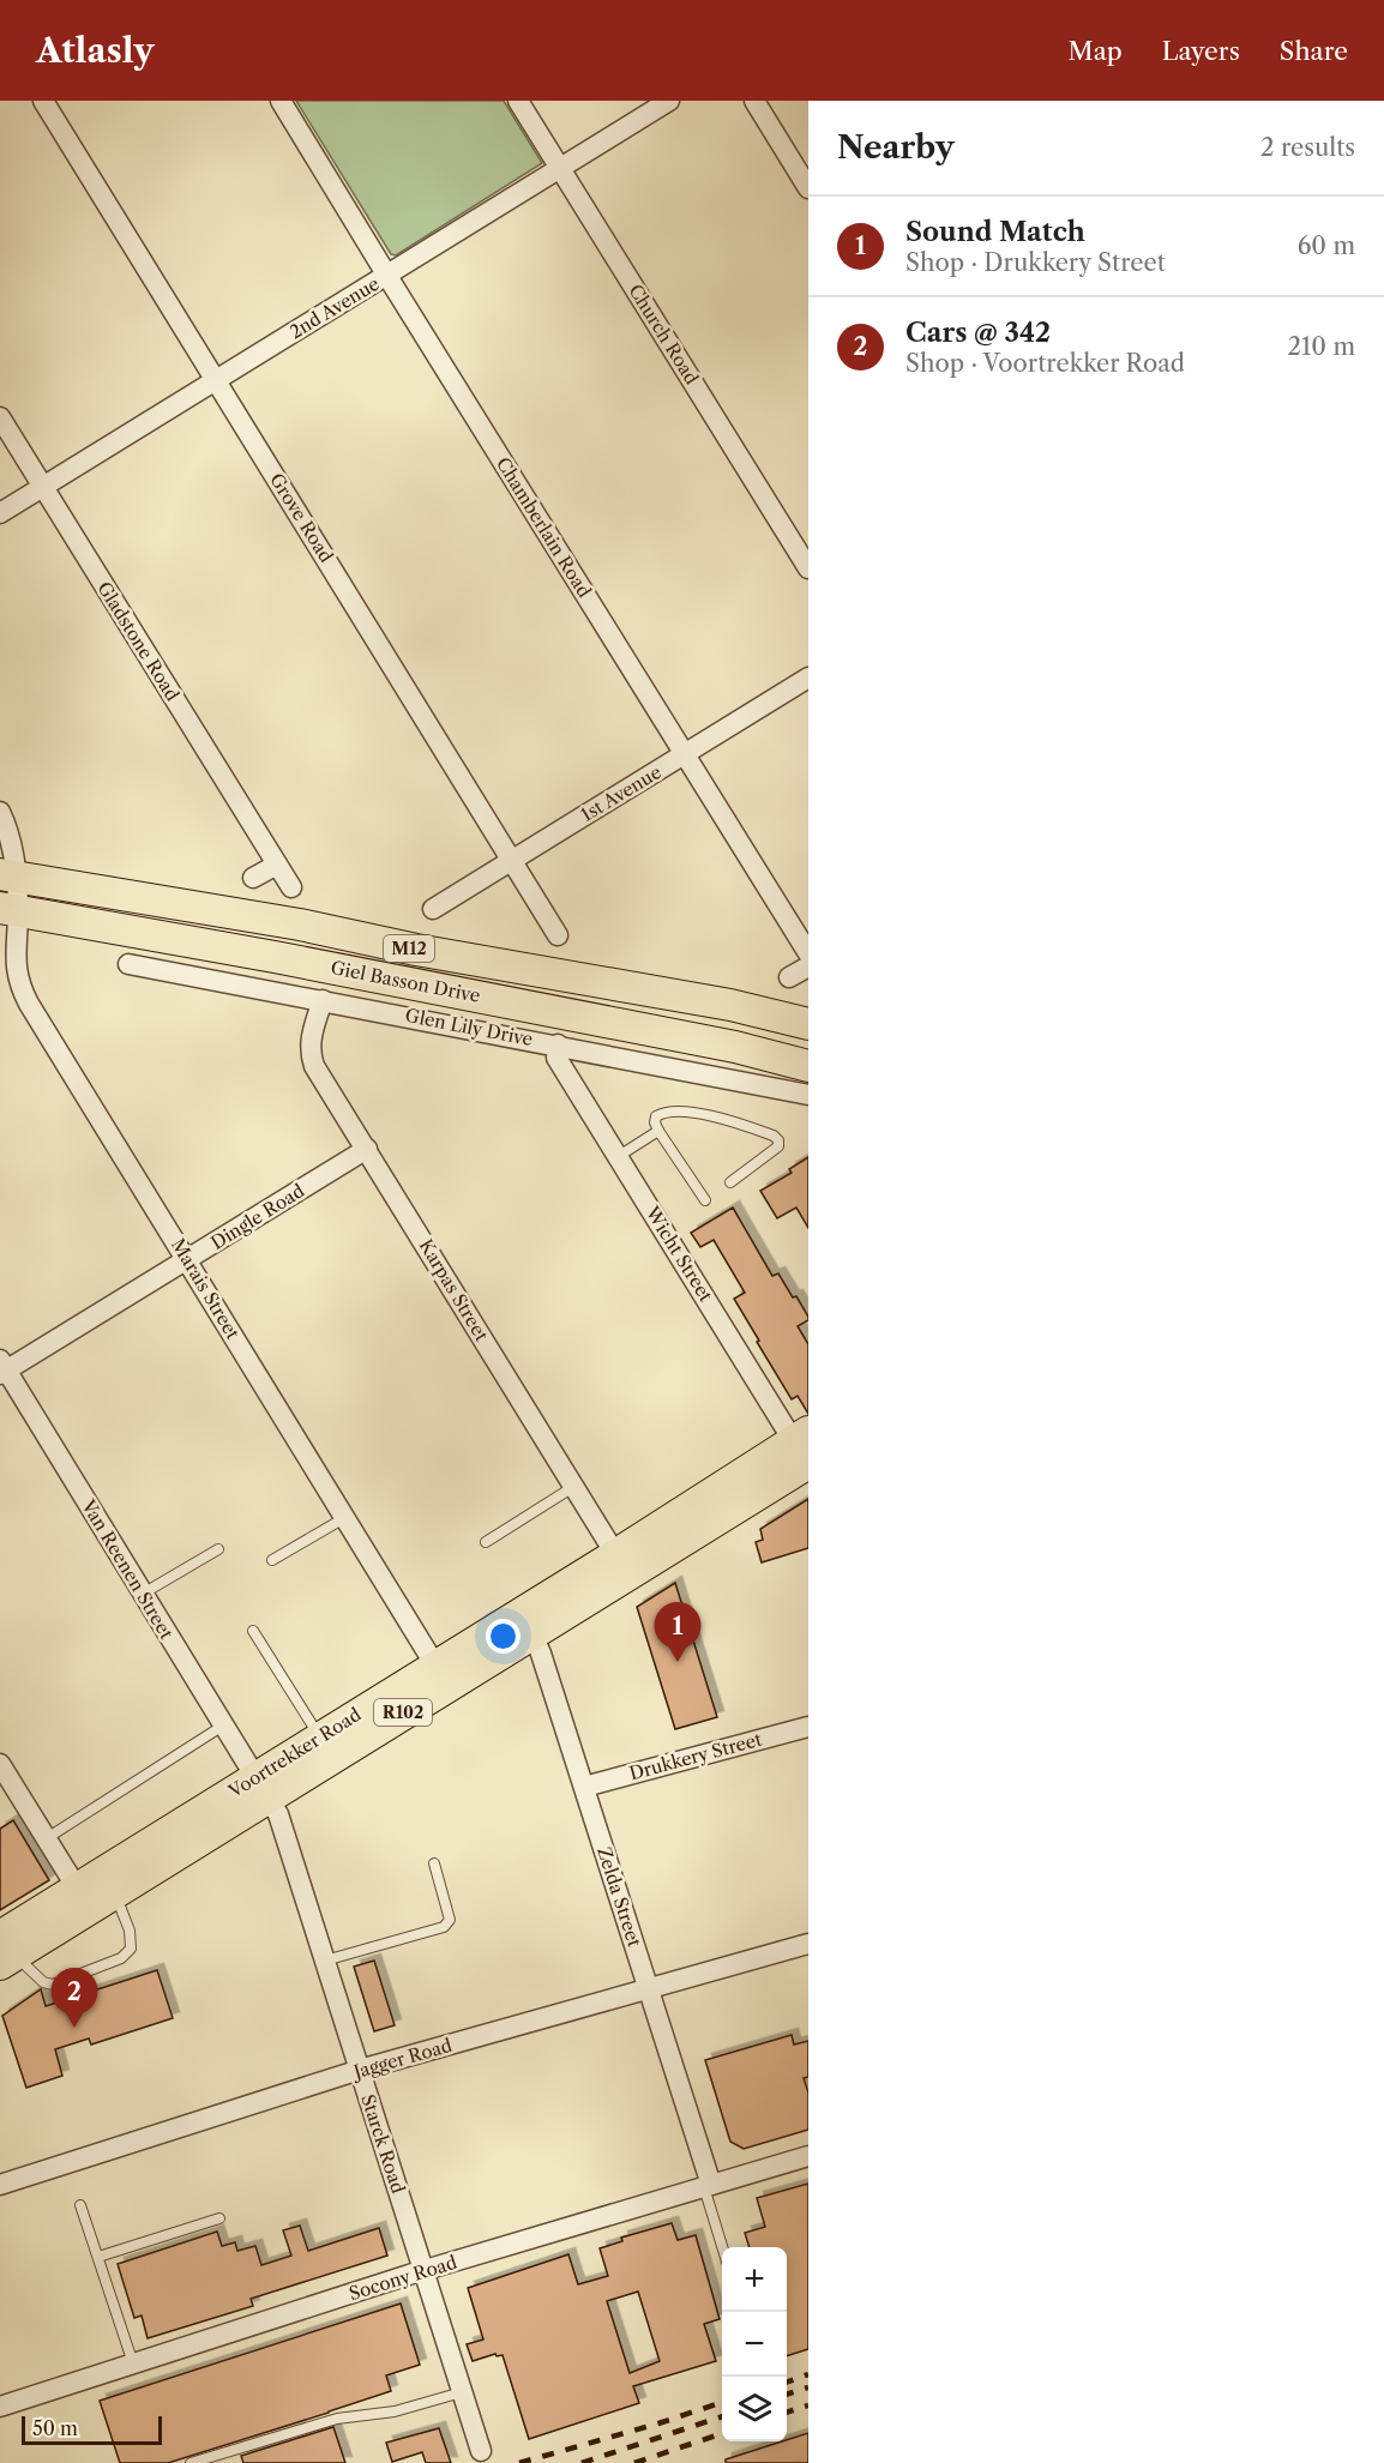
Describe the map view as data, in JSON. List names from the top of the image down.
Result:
{
  "streets": {
    "main road": [
      "M12",
      "Giel Basson Drive",
      "R102",
      "Voortrekker Road"
    ],
    "street": [
      "2nd Avenue",
      "Church Road",
      "Grove Road",
      "Chamberlain Road",
      "Gladstone Road",
      "1st Avenue",
      "Glen Lily Drive",
      "Dingle Road",
      "Wicht Street",
      "Marais Street",
      "Karpas Street",
      "Van Reenen Street",
      "Drukkery Street",
      "Zelda Street",
      "Jagger Road",
      "Starck Road",
      "Socony Road"
    ]
  },
  "crossings": [
    ["2nd Avenue", "Church Road"],
    ["2nd Avenue", "Grove Road"],
    ["2nd Avenue", "Chamberlain Road"],
    ["2nd Avenue", "Gladstone Road"],
    ["Grove Road", "1st Avenue"],
    ["Chamberlain Road", "1st Avenue"],
    ["Giel Basson Drive", "Marais Street"],
    ["Glen Lily Drive", "Wicht Street"],
    ["Glen Lily Drive", "Karpas Street"],
    ["Dingle Road", "Marais Street"],
    ["Dingle Road", "Karpas Street"],
    ["Dingle Road", "Van Reenen Street"],
    ["Wicht Street", "Voortrekker Road"],
    ["Marais Street", "Voortrekker Road"],
    ["Karpas Street", "Voortrekker Road"],
    ["Van Reenen Street", "Voortrekker Road"],
    ["Van Reenen Street", "Starck Road"],
    ["Voortrekker Road", "Zelda Street"],
    ["Voortrekker Road", "Starck Road"],
    ["Drukkery Street", "Zelda Street"],
    ["Zelda Street", "Jagger Road"],
    ["Zelda Street", "Socony Road"],
    ["Jagger Road", "Starck Road"],
    ["Starck Road", "Socony Road"]
  ],
  "scale_bar": "50 m",
  "page": {
    "header": "Atlasly",
    "nav": ["Map", "Layers", "Share"],
    "heading": ["Nearby", "2 results"],
    "list": [
      {
        "mark": "1",
        "name": "Sound Match",
        "note": "Shop · Drukkery Street",
        "value": "60 m"
      },
      {
        "mark": "2",
        "name": "Cars @ 342",
        "note": "Shop · Voortrekker Road",
        "value": "210 m"
      }
    ],
    "pins": ["1", "2"],
    "map_buttons": ["+", "−"],
    "scale": "50 m"
  }
}
